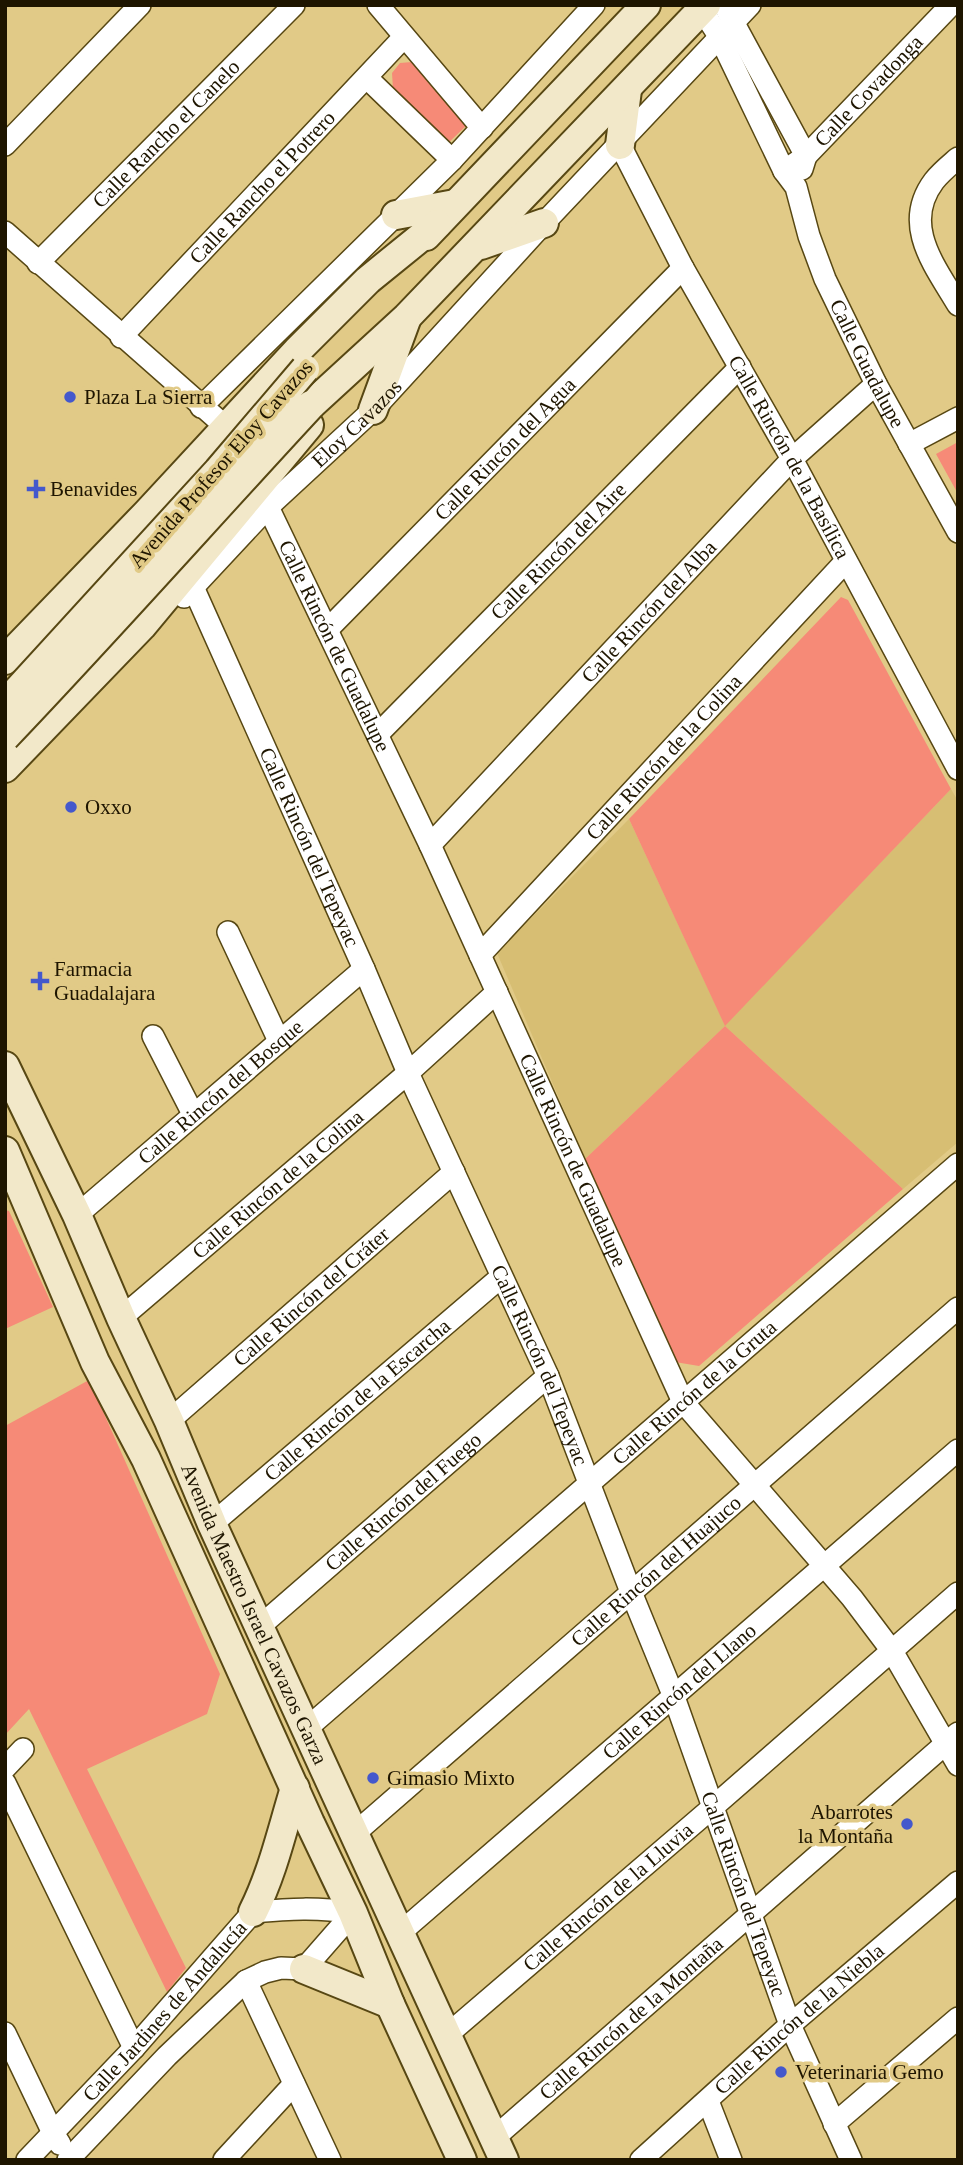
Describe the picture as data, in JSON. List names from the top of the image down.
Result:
{
  "streets": {
    "main road": ["Avenida Profesor Eloy Cavazos", "Avenida Maestro Israel Cavazos Garza"],
    "street": [
      "Calle Covadonga",
      "Calle Rancho el Canelo",
      "Calle Rancho el Potrero",
      "Calle Guadalupe",
      "Eloy Cavazos",
      "Calle Rincón del Agua",
      "Calle Rincón de la Basílica",
      "Calle Rincón del Aire",
      "Calle Rincón del Alba",
      "Calle Rincón de Guadalupe",
      "Calle Rincón de la Colina",
      "Calle Rincón del Tepeyac",
      "Calle Rincón del Bosque",
      "Calle Rincón del Cráter",
      "Calle Rincón de la Gruta",
      "Calle Rincón de la Escarcha",
      "Calle Rincón del Fuego",
      "Calle Rincón del Huajuco",
      "Calle Rincón del Llano",
      "Calle Rincón de la Lluvia",
      "Calle Jardines de Andalucía",
      "Calle Rincón de la Montaña",
      "Calle Rincón de la Niebla"
    ]
  },
  "crossings": [
    ["Calle Guadalupe", "Eloy Cavazos"],
    ["Calle Guadalupe", "Avenida Profesor Eloy Cavazos"],
    ["Calle Guadalupe", "Calle Rincón del Alba"],
    ["Eloy Cavazos", "Calle Rincón de la Basílica"],
    ["Eloy Cavazos", "Avenida Profesor Eloy Cavazos"],
    ["Eloy Cavazos", "Calle Rincón de Guadalupe"],
    ["Eloy Cavazos", "Calle Rincón del Tepeyac"],
    ["Calle Rincón del Agua", "Calle Rincón de la Basílica"],
    ["Calle Rincón del Agua", "Calle Rincón de Guadalupe"],
    ["Calle Rincón de la Basílica", "Calle Rincón del Aire"],
    ["Calle Rincón de la Basílica", "Calle Rincón del Alba"],
    ["Calle Rincón de la Basílica", "Calle Rincón de la Colina"],
    ["Calle Rincón del Aire", "Calle Rincón de Guadalupe"],
    ["Calle Rincón del Alba", "Calle Rincón de Guadalupe"],
    ["Calle Rincón de Guadalupe", "Calle Rincón de la Colina"],
    ["Calle Rincón de Guadalupe", "Calle Rincón de la Gruta"],
    ["Calle Rincón de Guadalupe", "Calle Rincón del Huajuco"],
    ["Calle Rincón de Guadalupe", "Calle Rincón del Llano"],
    ["Calle Rincón de Guadalupe", "Calle Rincón de la Lluvia"],
    ["Calle Rincón de Guadalupe", "Calle Rincón de la Montaña"],
    ["Calle Rincón de la Colina", "Calle Rincón del Tepeyac"],
    ["Calle Rincón de la Colina", "Avenida Maestro Israel Cavazos Garza"],
    ["Calle Rincón del Tepeyac", "Calle Rincón del Bosque"],
    ["Calle Rincón del Tepeyac", "Calle Rincón del Cráter"],
    ["Calle Rincón del Tepeyac", "Calle Rincón de la Gruta"],
    ["Calle Rincón del Tepeyac", "Calle Rincón de la Escarcha"],
    ["Calle Rincón del Tepeyac", "Calle Rincón del Fuego"],
    ["Calle Rincón del Tepeyac", "Calle Rincón del Huajuco"],
    ["Calle Rincón del Tepeyac", "Calle Rincón del Llano"],
    ["Calle Rincón del Tepeyac", "Calle Rincón de la Lluvia"],
    ["Calle Rincón del Tepeyac", "Calle Rincón de la Montaña"],
    ["Calle Rincón del Tepeyac", "Calle Rincón de la Niebla"],
    ["Calle Rincón del Bosque", "Avenida Maestro Israel Cavazos Garza"],
    ["Calle Rincón del Cráter", "Avenida Maestro Israel Cavazos Garza"],
    ["Calle Rincón de la Gruta", "Avenida Maestro Israel Cavazos Garza"],
    ["Calle Rincón de la Escarcha", "Avenida Maestro Israel Cavazos Garza"],
    ["Calle Rincón del Fuego", "Avenida Maestro Israel Cavazos Garza"],
    ["Calle Rincón del Huajuco", "Avenida Maestro Israel Cavazos Garza"],
    ["Avenida Maestro Israel Cavazos Garza", "Calle Rincón del Llano"],
    ["Avenida Maestro Israel Cavazos Garza", "Calle Rincón de la Lluvia"],
    ["Avenida Maestro Israel Cavazos Garza", "Calle Jardines de Andalucía"],
    ["Avenida Maestro Israel Cavazos Garza", "Calle Rincón de la Montaña"]
  ],
  "places": {
    "other": [
      "Plaza La Sierra",
      "Oxxo",
      "Gimasio Mixto",
      "Abarrotes la Montaña",
      "Veterinaria Gemo"
    ],
    "health": ["Benavides", "Farmacia Guadalajara"]
  }
}
